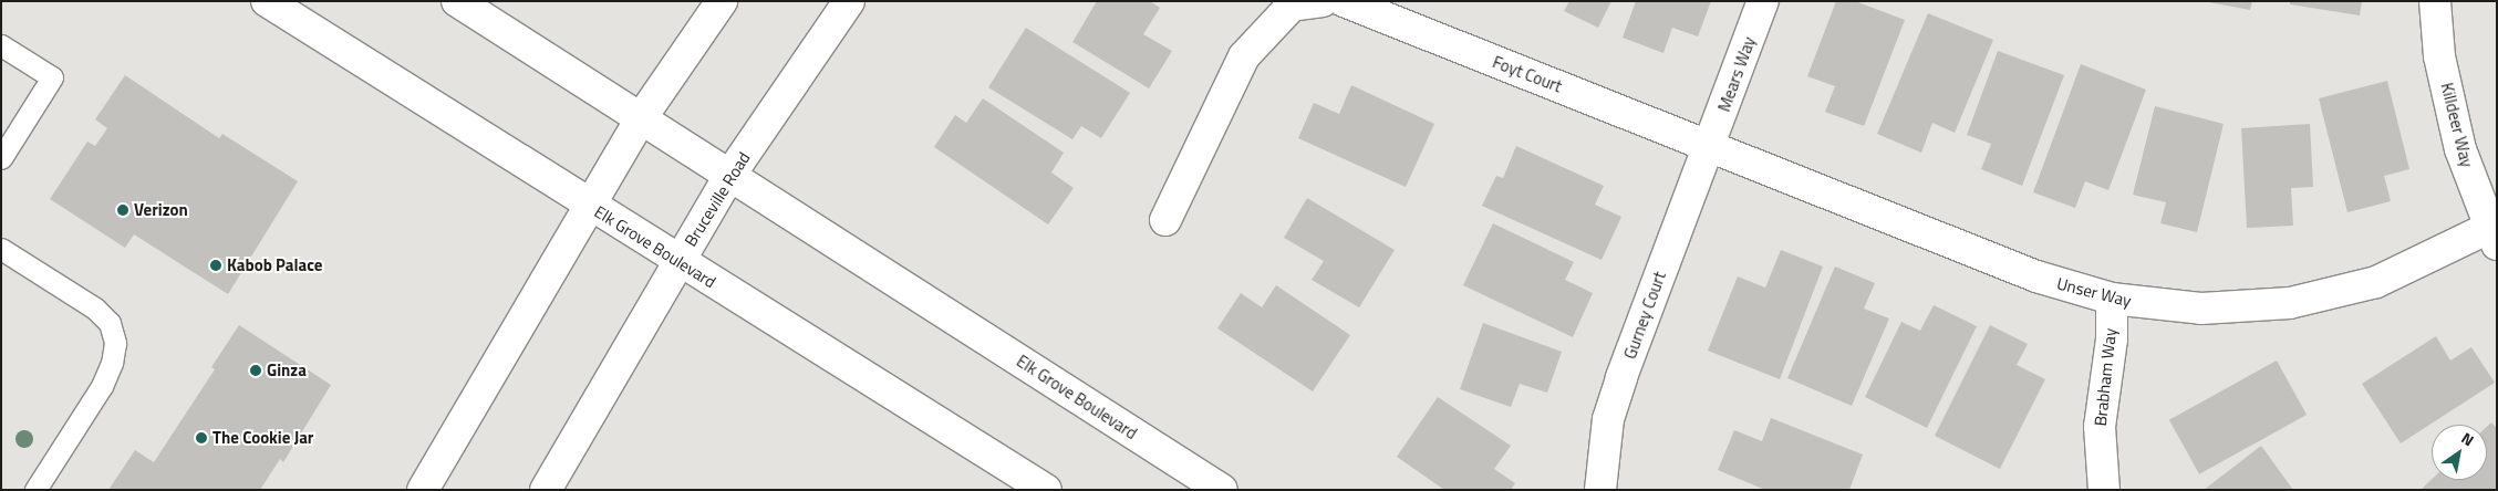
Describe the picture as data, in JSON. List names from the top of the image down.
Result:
{
  "streets": {
    "main road": [
      "Foyt Court",
      "Mears Way",
      "Killdeer Way",
      "Bruceville Road",
      "Elk Grove Boulevard",
      "Unser Way",
      "Gurney Court",
      "Brabham Way"
    ]
  },
  "crossings": [
    ["Foyt Court", "Mears Way"],
    ["Foyt Court", "Unser Way"],
    ["Foyt Court", "Gurney Court"],
    ["Mears Way", "Unser Way"],
    ["Mears Way", "Gurney Court"],
    ["Killdeer Way", "Unser Way"],
    ["Bruceville Road", "Elk Grove Boulevard"],
    ["Unser Way", "Gurney Court"],
    ["Unser Way", "Brabham Way"]
  ],
  "places": [
    "Verizon",
    "Kabob Palace",
    "Ginza",
    "The Cookie Jar"
  ],
  "north": "top right"
}
